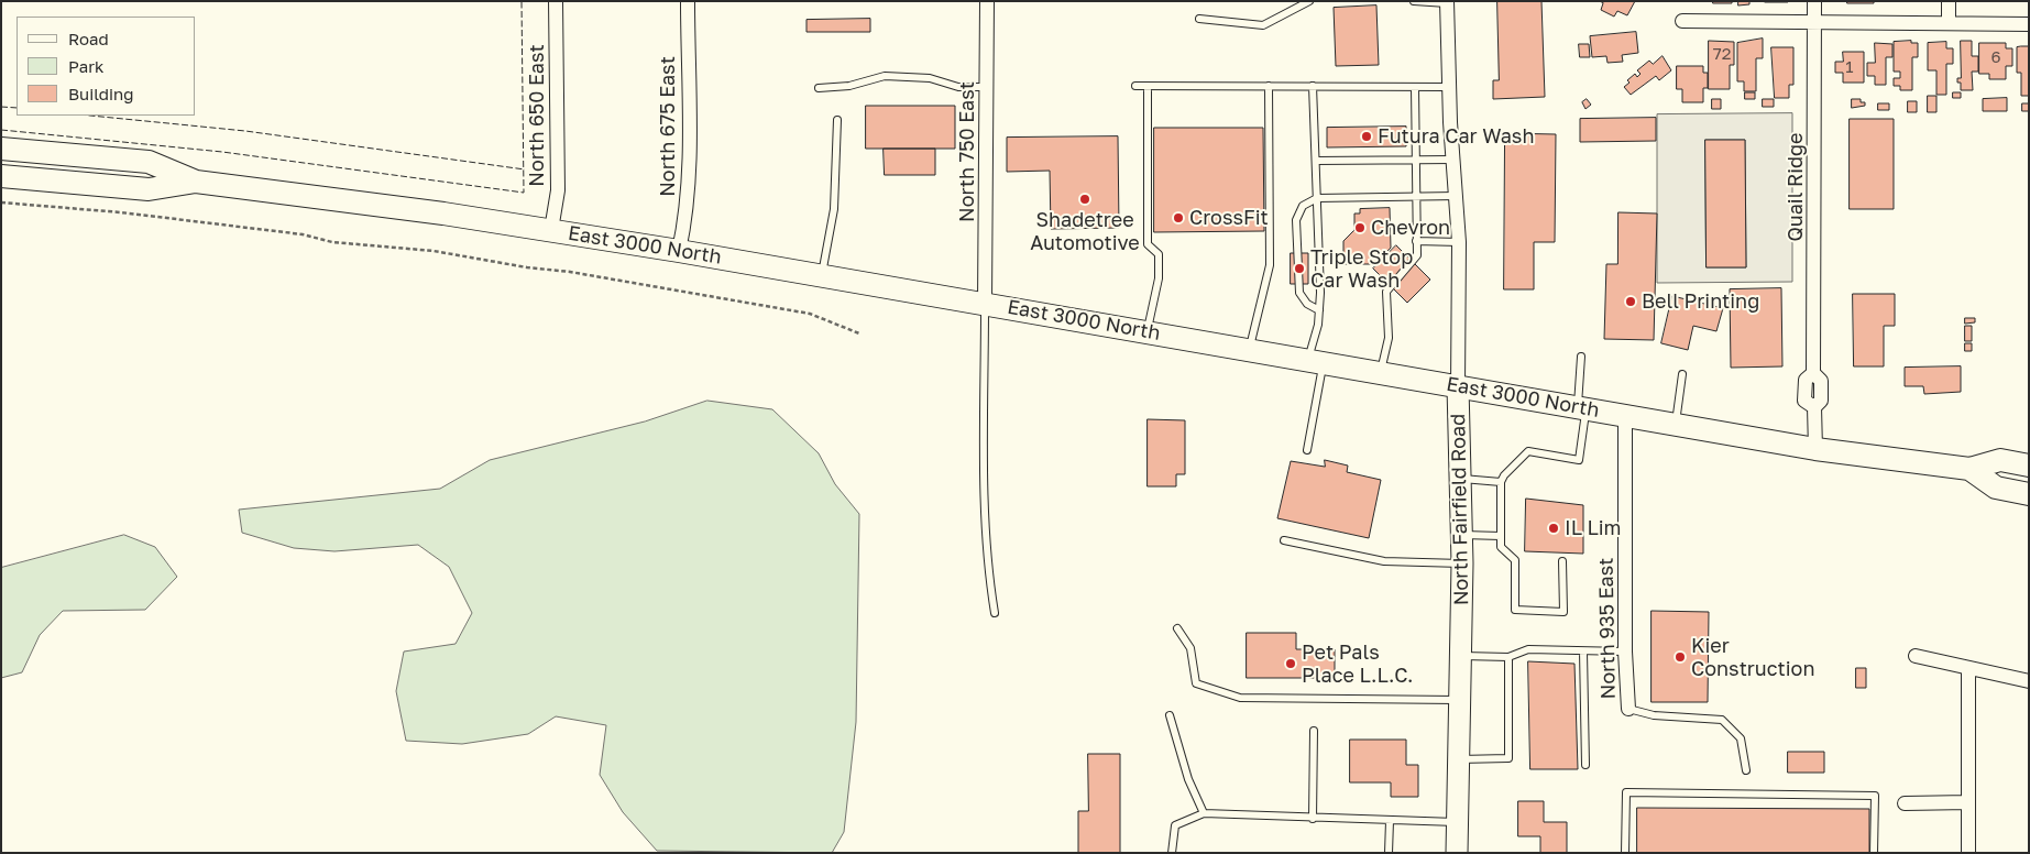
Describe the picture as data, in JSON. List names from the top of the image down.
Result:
{
  "streets": {
    "main road": ["East 3000 North", "North Fairfield Road"],
    "street": [
      "North 650 East",
      "North 675 East",
      "North 750 East",
      "Quail Ridge",
      "North 935 East"
    ]
  },
  "crossings": [
    ["North 650 East", "East 3000 North"],
    ["North 675 East", "East 3000 North"],
    ["North 750 East", "East 3000 North"],
    ["Quail Ridge", "East 3000 North"],
    ["East 3000 North", "North Fairfield Road"],
    ["East 3000 North", "North 935 East"]
  ],
  "places": [
    "Futura Car Wash",
    "Shadetree Automotive",
    "CrossFit",
    "Chevron",
    "Triple Stop Car Wash",
    "Bell Printing",
    "IL Lim",
    "Kier Construction",
    "Pet Pals Place L.L.C."
  ],
  "house_numbers": ["72", "6", "1"],
  "legend": ["Road", "Park", "Building"]
}
